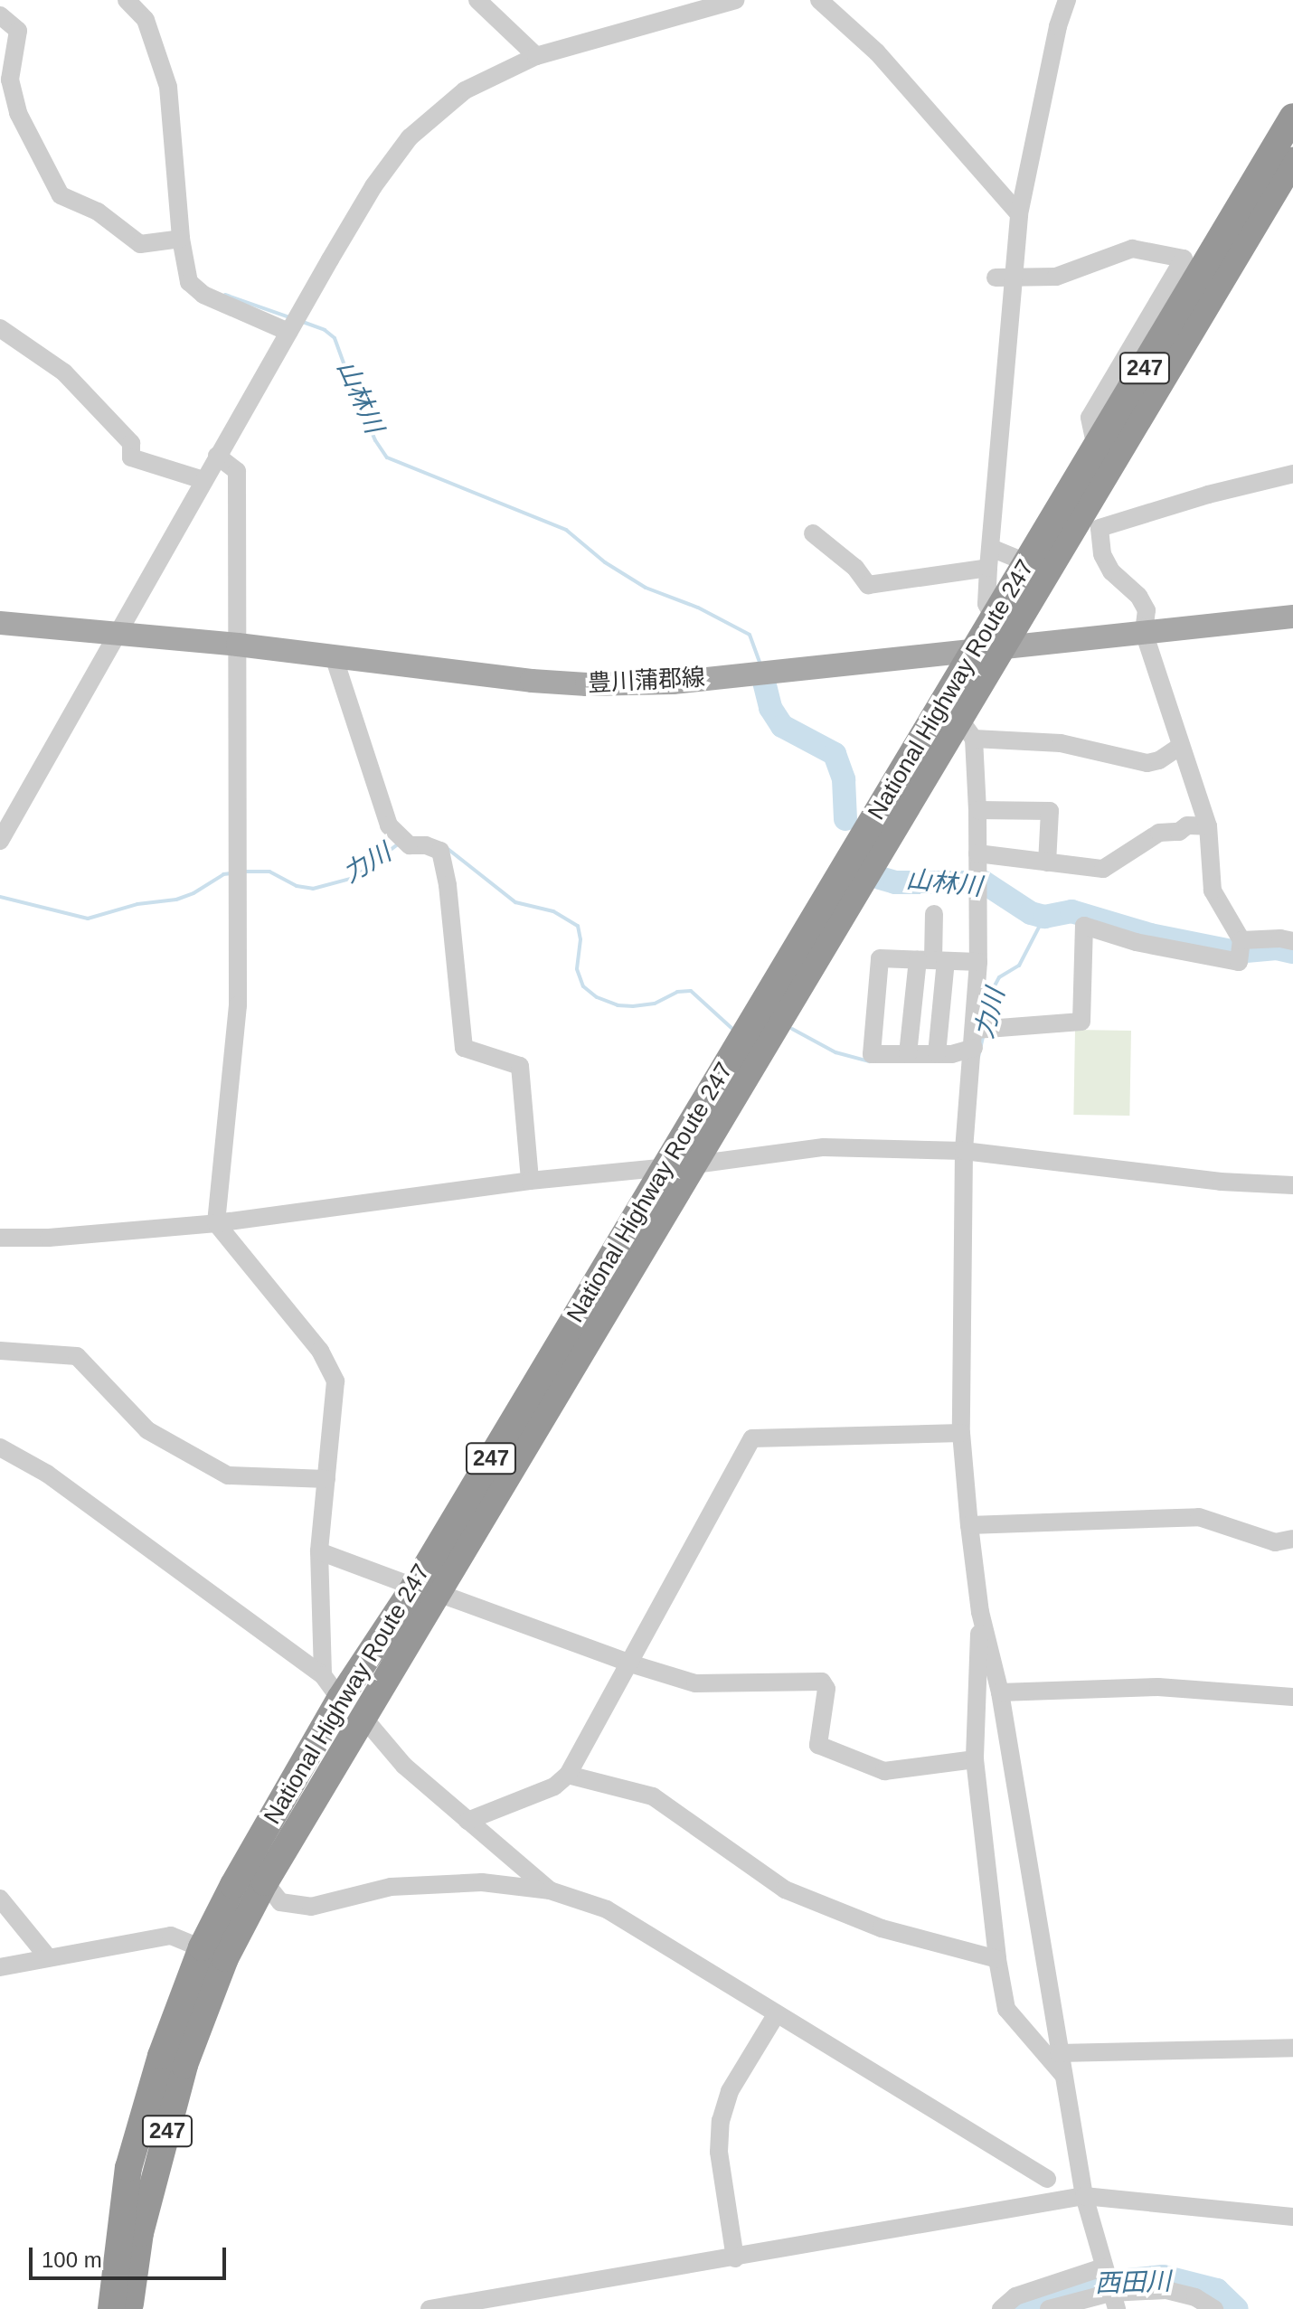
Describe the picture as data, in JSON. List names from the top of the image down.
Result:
{
  "streets": {
    "highway": ["247", "National Highway Route 247"],
    "main road": ["豊川蒲郡線"]
  },
  "crossings": [
    ["豊川蒲郡線", "National Highway Route 247"]
  ],
  "water": ["山林川", "力川", "西田川"],
  "scale_bar": "100 m"
}
